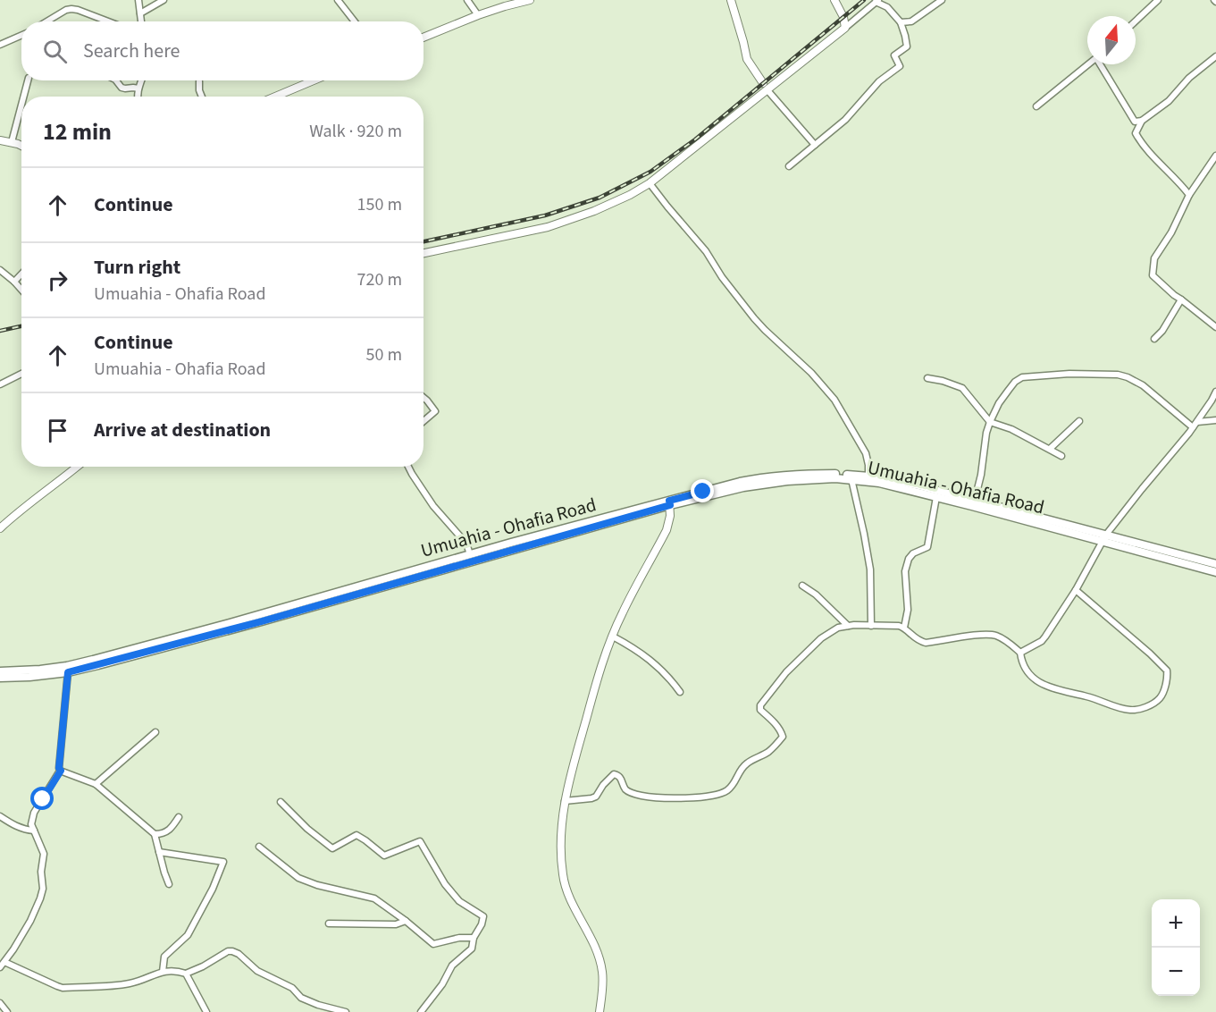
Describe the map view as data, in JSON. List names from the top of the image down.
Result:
{
  "streets": {
    "main road": ["Umuahia - Ohafia Road"]
  },
  "north": "top",
  "page": {
    "search": "Search here",
    "heading": ["12 min", "Walk · 920 m"],
    "list": [
      ["Continue", "150 m"],
      ["Turn right", "Umuahia - Ohafia Road", "720 m"],
      ["Continue", "Umuahia - Ohafia Road", "50 m"],
      "Arrive at destination"
    ],
    "map_buttons": ["+", "−"]
  }
}
